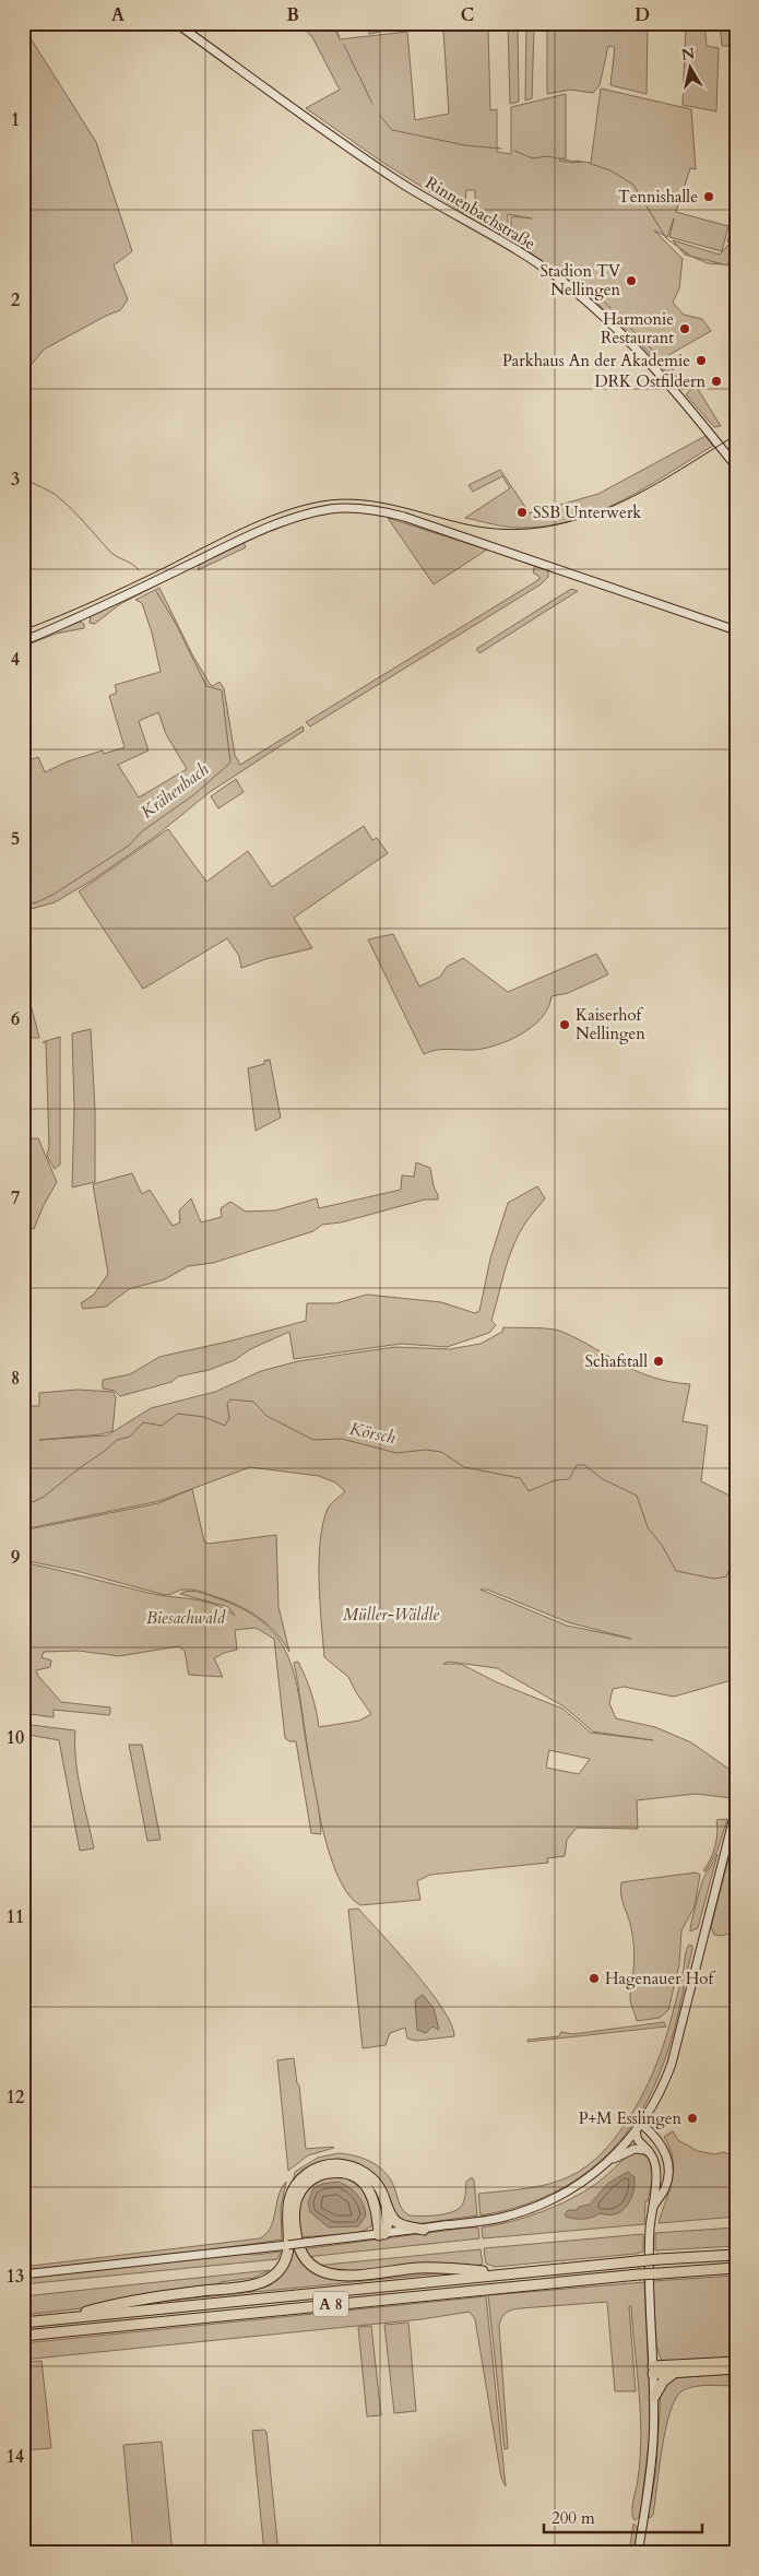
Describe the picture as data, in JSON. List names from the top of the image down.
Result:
{
  "streets": {
    "highway": ["A 8"],
    "main road": ["Rinnenbachstraße"]
  },
  "water": ["Krähenbach", "Körsch"],
  "parks": ["Müller-Wäldle", "Biesachwald"],
  "places": [
    "Tennishalle",
    "Stadion TV Nellingen",
    "Harmonie Restaurant",
    "Parkhaus An der Akademie",
    "DRK Ostfildern",
    "SSB Unterwerk",
    "Kaiserhof Nellingen",
    "Schafstall",
    "Hagenauer Hof",
    "P+M Esslingen"
  ],
  "scale_bar": "200 m",
  "north": "top",
  "grid": {
    "columns": [
      "A",
      "B",
      "C",
      "D"
    ],
    "rows": [
      "1",
      "2",
      "3",
      "4",
      "5",
      "6",
      "7",
      "8",
      "9",
      "10",
      "11",
      "12",
      "13",
      "14"
    ]
  }
}
